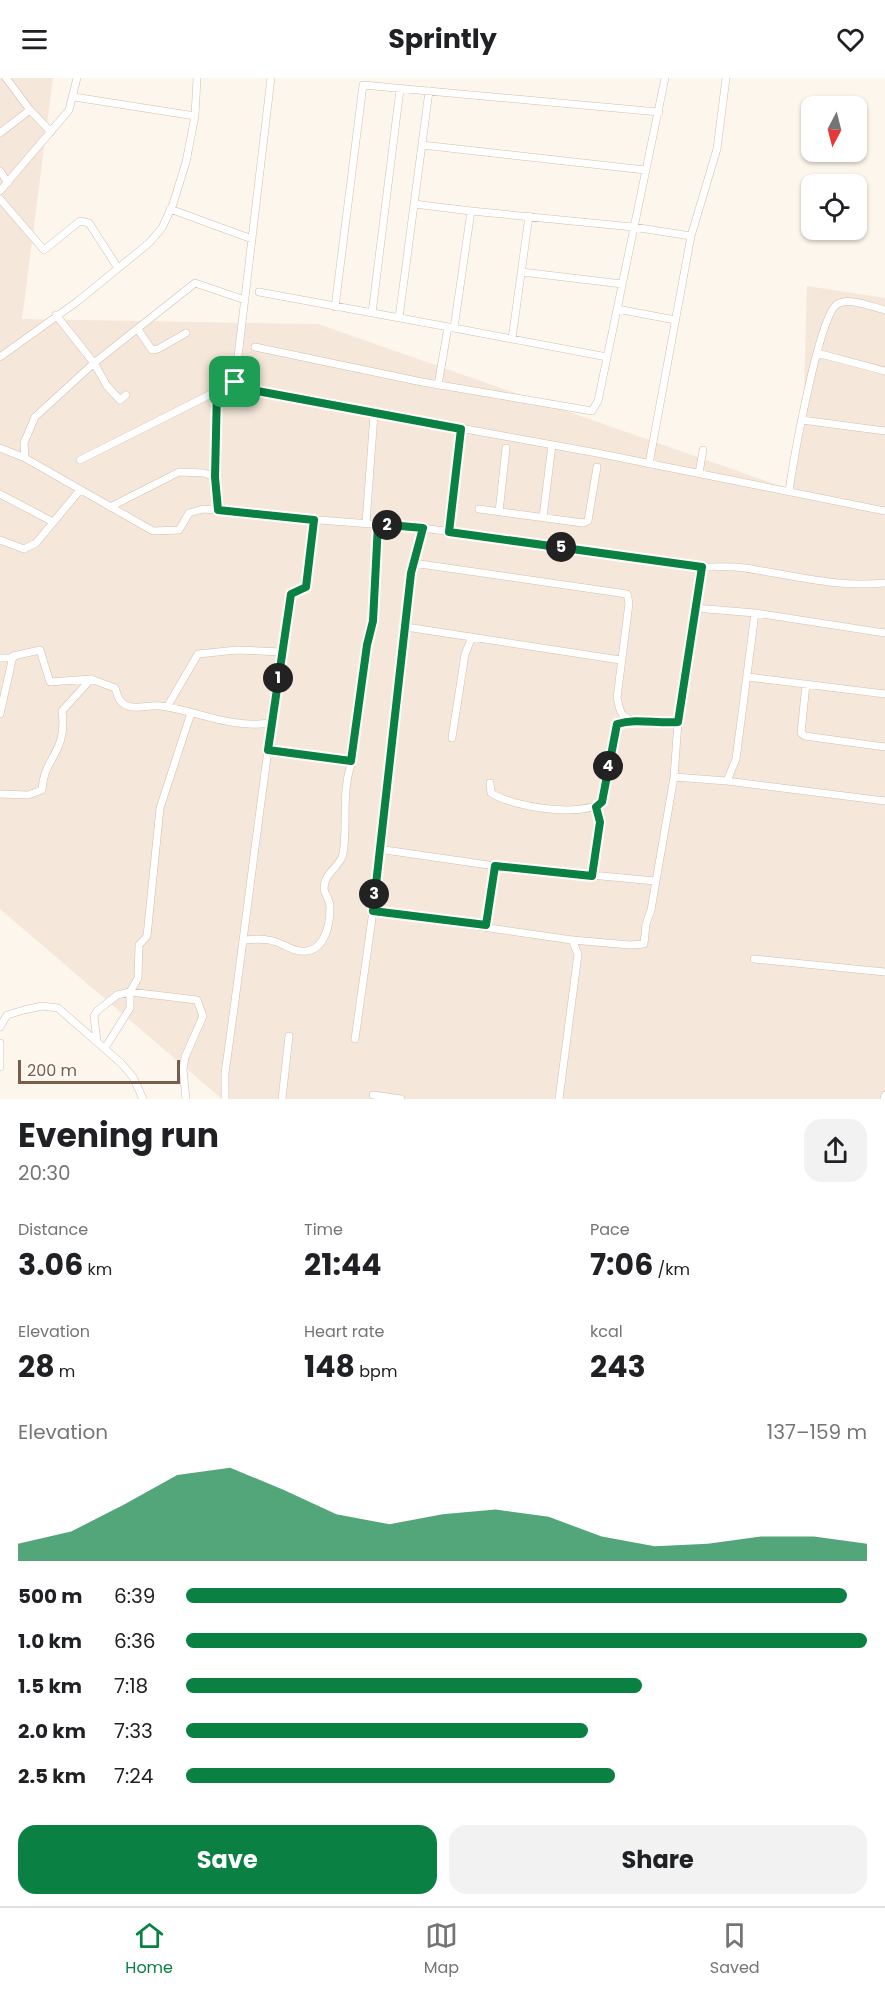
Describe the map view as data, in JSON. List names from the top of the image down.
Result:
{
  "scale_bar": "200 m",
  "north": "bottom",
  "page": {
    "header": "Sprintly",
    "pins": [
      "2",
      "5",
      "1",
      "4",
      "3"
    ],
    "scale": "200 m",
    "heading": ["Evening run", "20:30"],
    "stats": [
      ["Distance", "3.06 km"],
      ["Time", "21:44"],
      ["Pace", "7:06 /km"],
      ["Elevation", "28 m"],
      ["Heart rate", "148 bpm"],
      ["kcal", "243"]
    ],
    "chart": ["Elevation", "137–159 m"],
    "list": [
      {
        "name": "500 m",
        "note": "6:39"
      },
      {
        "name": "1.0 km",
        "note": "6:36"
      },
      {
        "name": "1.5 km",
        "note": "7:18"
      },
      {
        "name": "2.0 km",
        "note": "7:33"
      },
      {
        "name": "2.5 km",
        "note": "7:24"
      }
    ],
    "buttons": ["Save", "Share"],
    "tabs": ["Home", "Map", "Saved"]
  }
}
